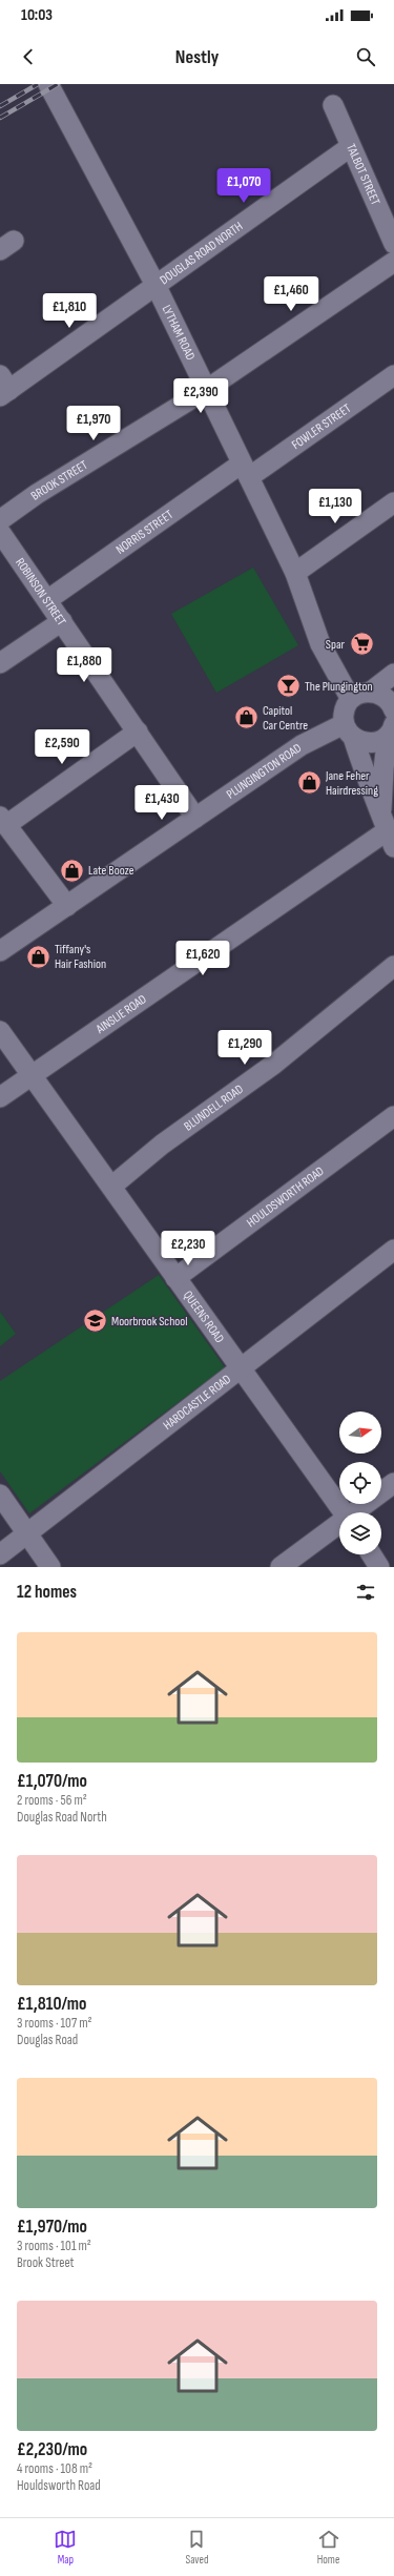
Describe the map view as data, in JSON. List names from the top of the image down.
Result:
{
  "streets": {
    "street": [
      "TALBOT STREET",
      "DOUGLAS ROAD NORTH",
      "LYTHAM ROAD",
      "FOWLER STREET",
      "BROOK STREET",
      "NORRIS STREET",
      "ROBINSON STREET",
      "PLUNGINGTON ROAD",
      "AINSLIE ROAD",
      "BLUNDELL ROAD",
      "HOULDSWORTH ROAD",
      "QUEENS ROAD",
      "HARDCASTLE ROAD"
    ]
  },
  "crossings": [
    ["TALBOT STREET", "DOUGLAS ROAD NORTH"],
    ["DOUGLAS ROAD NORTH", "LYTHAM ROAD"],
    ["LYTHAM ROAD", "FOWLER STREET"],
    ["LYTHAM ROAD", "BROOK STREET"],
    ["LYTHAM ROAD", "NORRIS STREET"],
    ["FOWLER STREET", "NORRIS STREET"],
    ["NORRIS STREET", "ROBINSON STREET"],
    ["ROBINSON STREET", "PLUNGINGTON ROAD"],
    ["AINSLIE ROAD", "QUEENS ROAD"],
    ["BLUNDELL ROAD", "QUEENS ROAD"],
    ["HOULDSWORTH ROAD", "QUEENS ROAD"],
    ["QUEENS ROAD", "HARDCASTLE ROAD"]
  ],
  "places": {
    "supermarket": ["Spar"],
    "bar": ["The Plungington"],
    "shop": [
      "Capitol Car Centre",
      "Jane Feher Hairdressing",
      "Late Booze",
      "Tiffany's Hair Fashion"
    ],
    "school or university": ["Moorbrook School"]
  },
  "north": "right",
  "page": {
    "status": "10:03",
    "header": "Nestly",
    "price": [
      "£1,070",
      "£1,460",
      "£1,810",
      "£2,390",
      "£1,970",
      "£1,130",
      "£1,880",
      "£2,590",
      "£1,430",
      "£1,620",
      "£1,290",
      "£2,230"
    ],
    "heading": "12 homes",
    "list": [
      {
        "name": "£1,070/mo",
        "note": "2 rooms · 56 m² · Douglas Road North"
      },
      {
        "name": "£1,810/mo",
        "note": "3 rooms · 107 m² · Douglas Road"
      },
      {
        "name": "£1,970/mo",
        "note": "3 rooms · 101 m² · Brook Street"
      },
      {
        "name": "£2,230/mo",
        "note": "4 rooms · 108 m² · Houldsworth Road"
      }
    ],
    "tabs": ["Map", "Saved", "Home"]
  }
}
